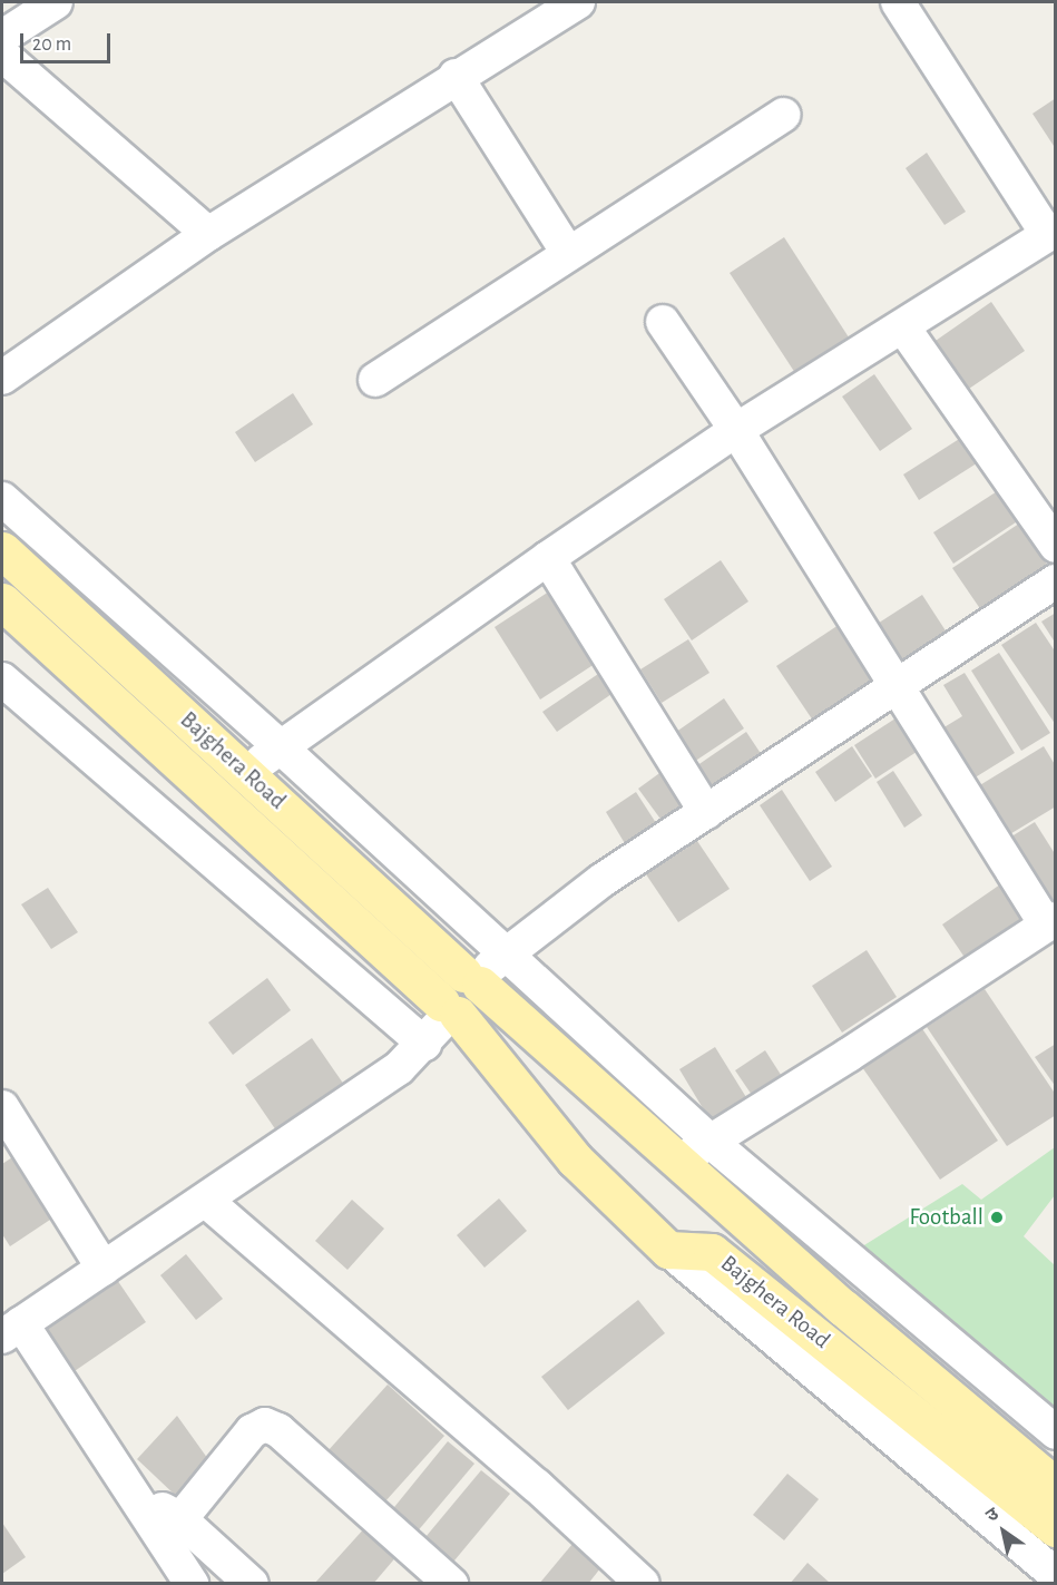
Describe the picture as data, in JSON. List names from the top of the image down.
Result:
{
  "streets": {
    "main road": ["Bajghera Road"]
  },
  "places": ["Football"],
  "scale_bar": "20 m",
  "north": "top left"
}
